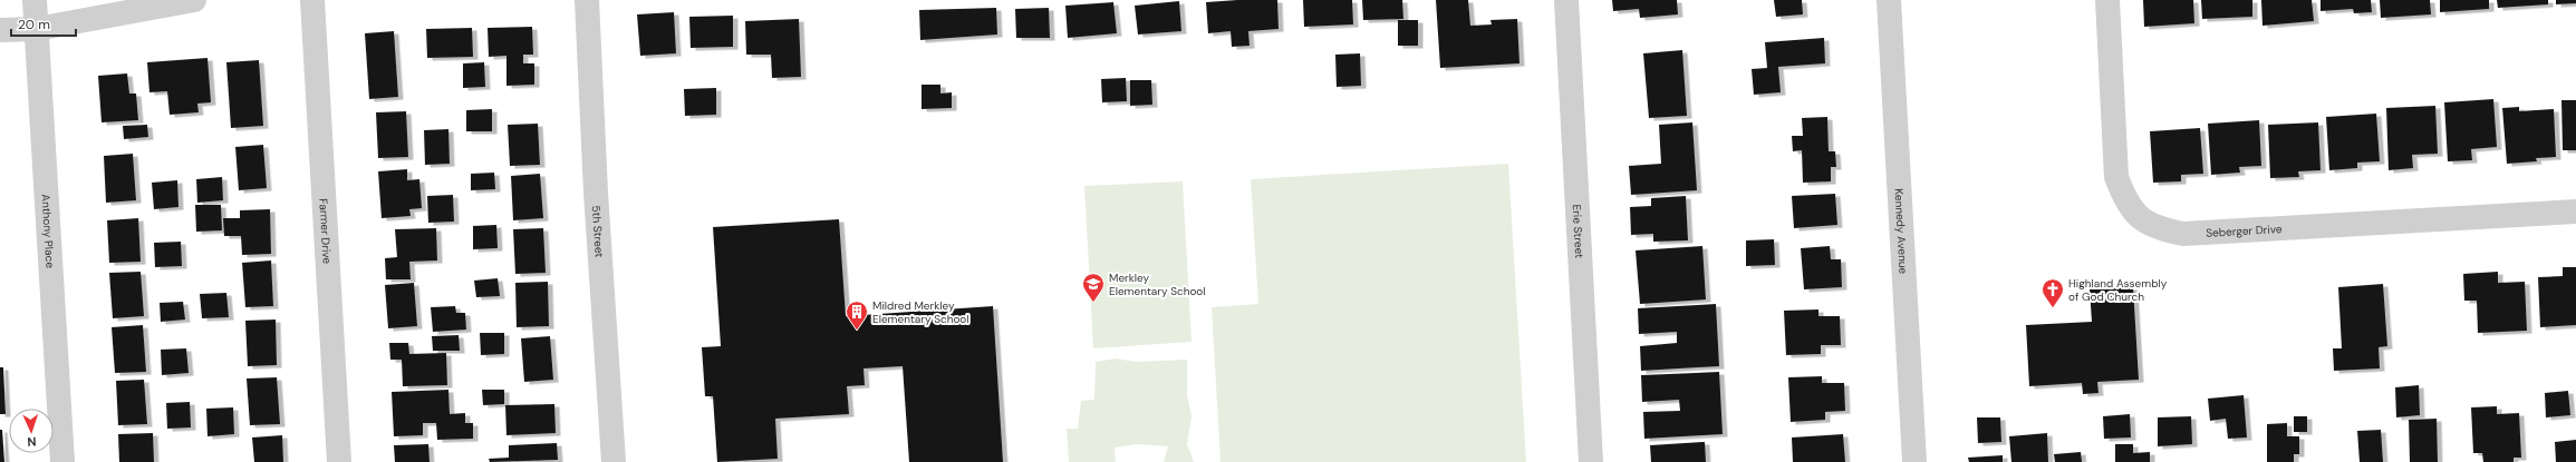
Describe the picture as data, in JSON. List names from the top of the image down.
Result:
{
  "streets": {
    "street": [
      "Kennedy Avenue",
      "Seberger Drive",
      "Anthony Place",
      "Farmer Drive",
      "5th Street",
      "Erie Street"
    ]
  },
  "places": {
    "school or university": ["Merkley Elementary School"],
    "church": ["Highland Assembly of God Church"],
    "building": ["Mildred Merkley Elementary School"]
  },
  "scale_bar": "20 m",
  "north": "bottom"
}
